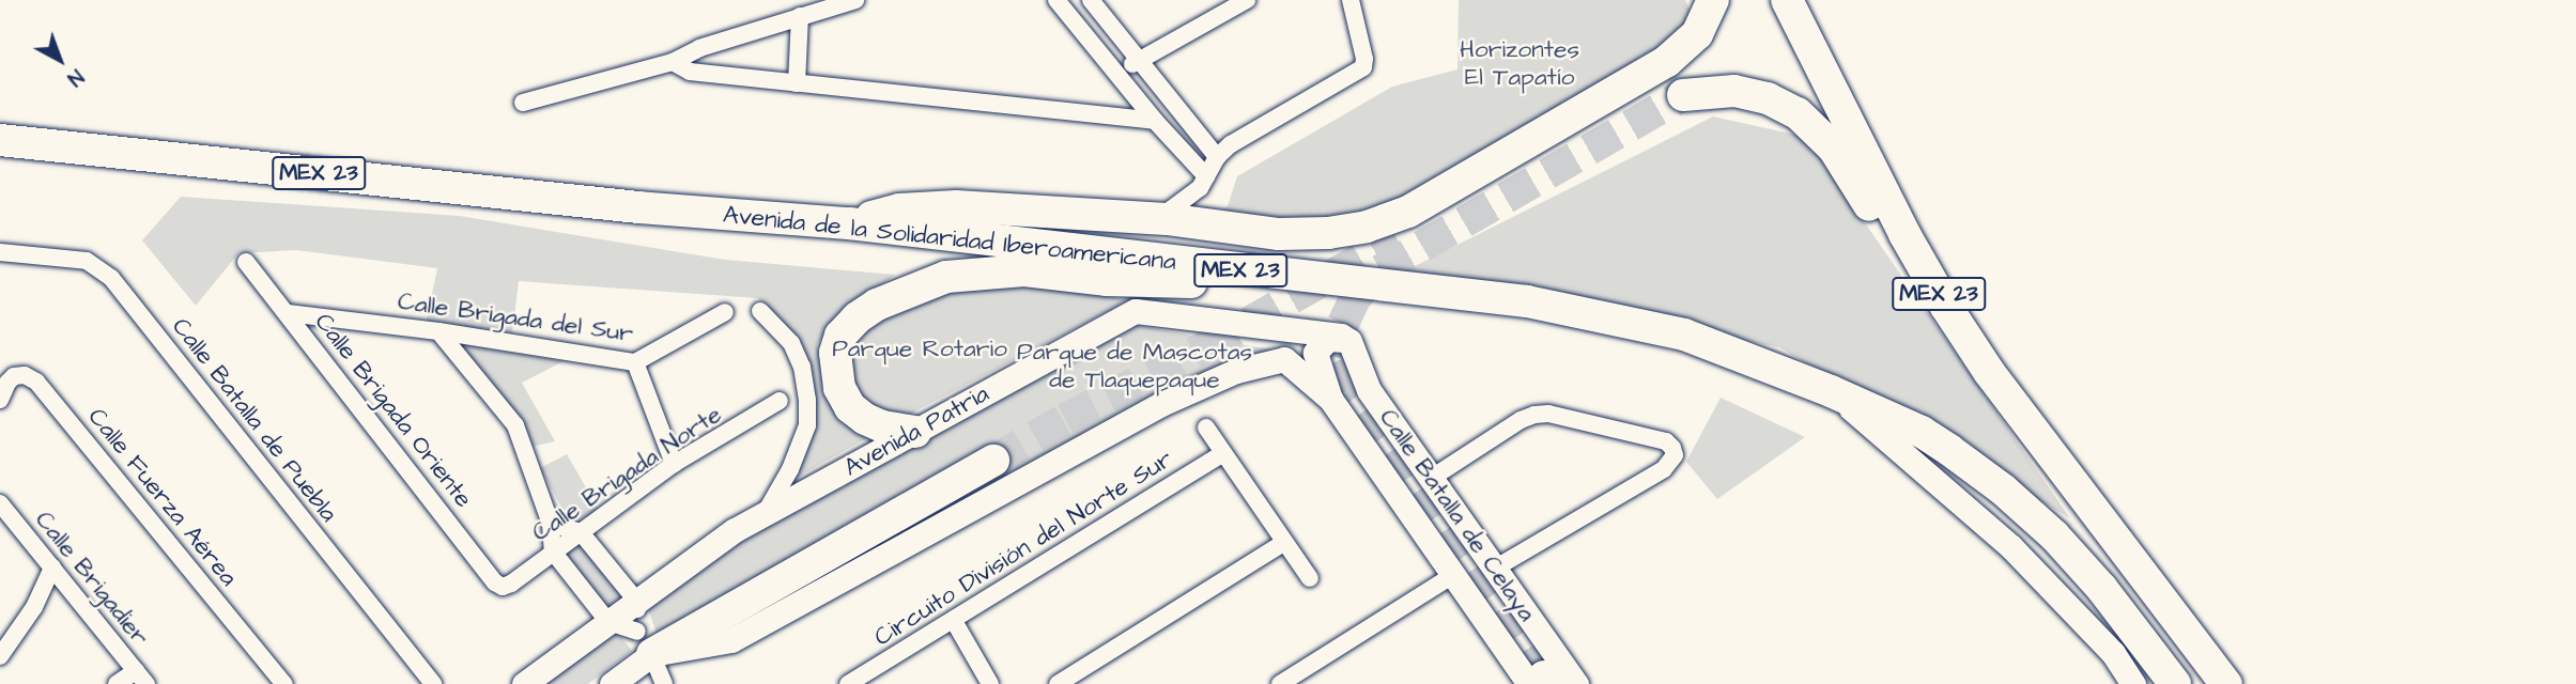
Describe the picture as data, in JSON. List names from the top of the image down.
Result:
{
  "streets": {
    "highway": ["MEX 23", "Avenida de la Solidaridad Iberoamericana"],
    "street": [
      "Calle Brigada del Sur",
      "Calle Brigada Oriente",
      "Calle Batalla de Puebla",
      "Avenida Patria",
      "Calle Brigada Norte",
      "Calle Fuerza Aérea",
      "Calle Batalla de Celaya",
      "Circuito División del Norte Sur",
      "Calle Brigadier"
    ]
  },
  "crossings": [
    ["Calle Brigada del Sur", "Calle Brigada Oriente"],
    ["Calle Brigada Oriente", "Calle Brigada Norte"],
    ["Avenida Patria", "Calle Batalla de Celaya"]
  ],
  "parks": ["Horizontes El Tapatío", "Parque Rotario", "Parque de Mascotas de Tlaquepaque"],
  "north": "bottom right"
}
